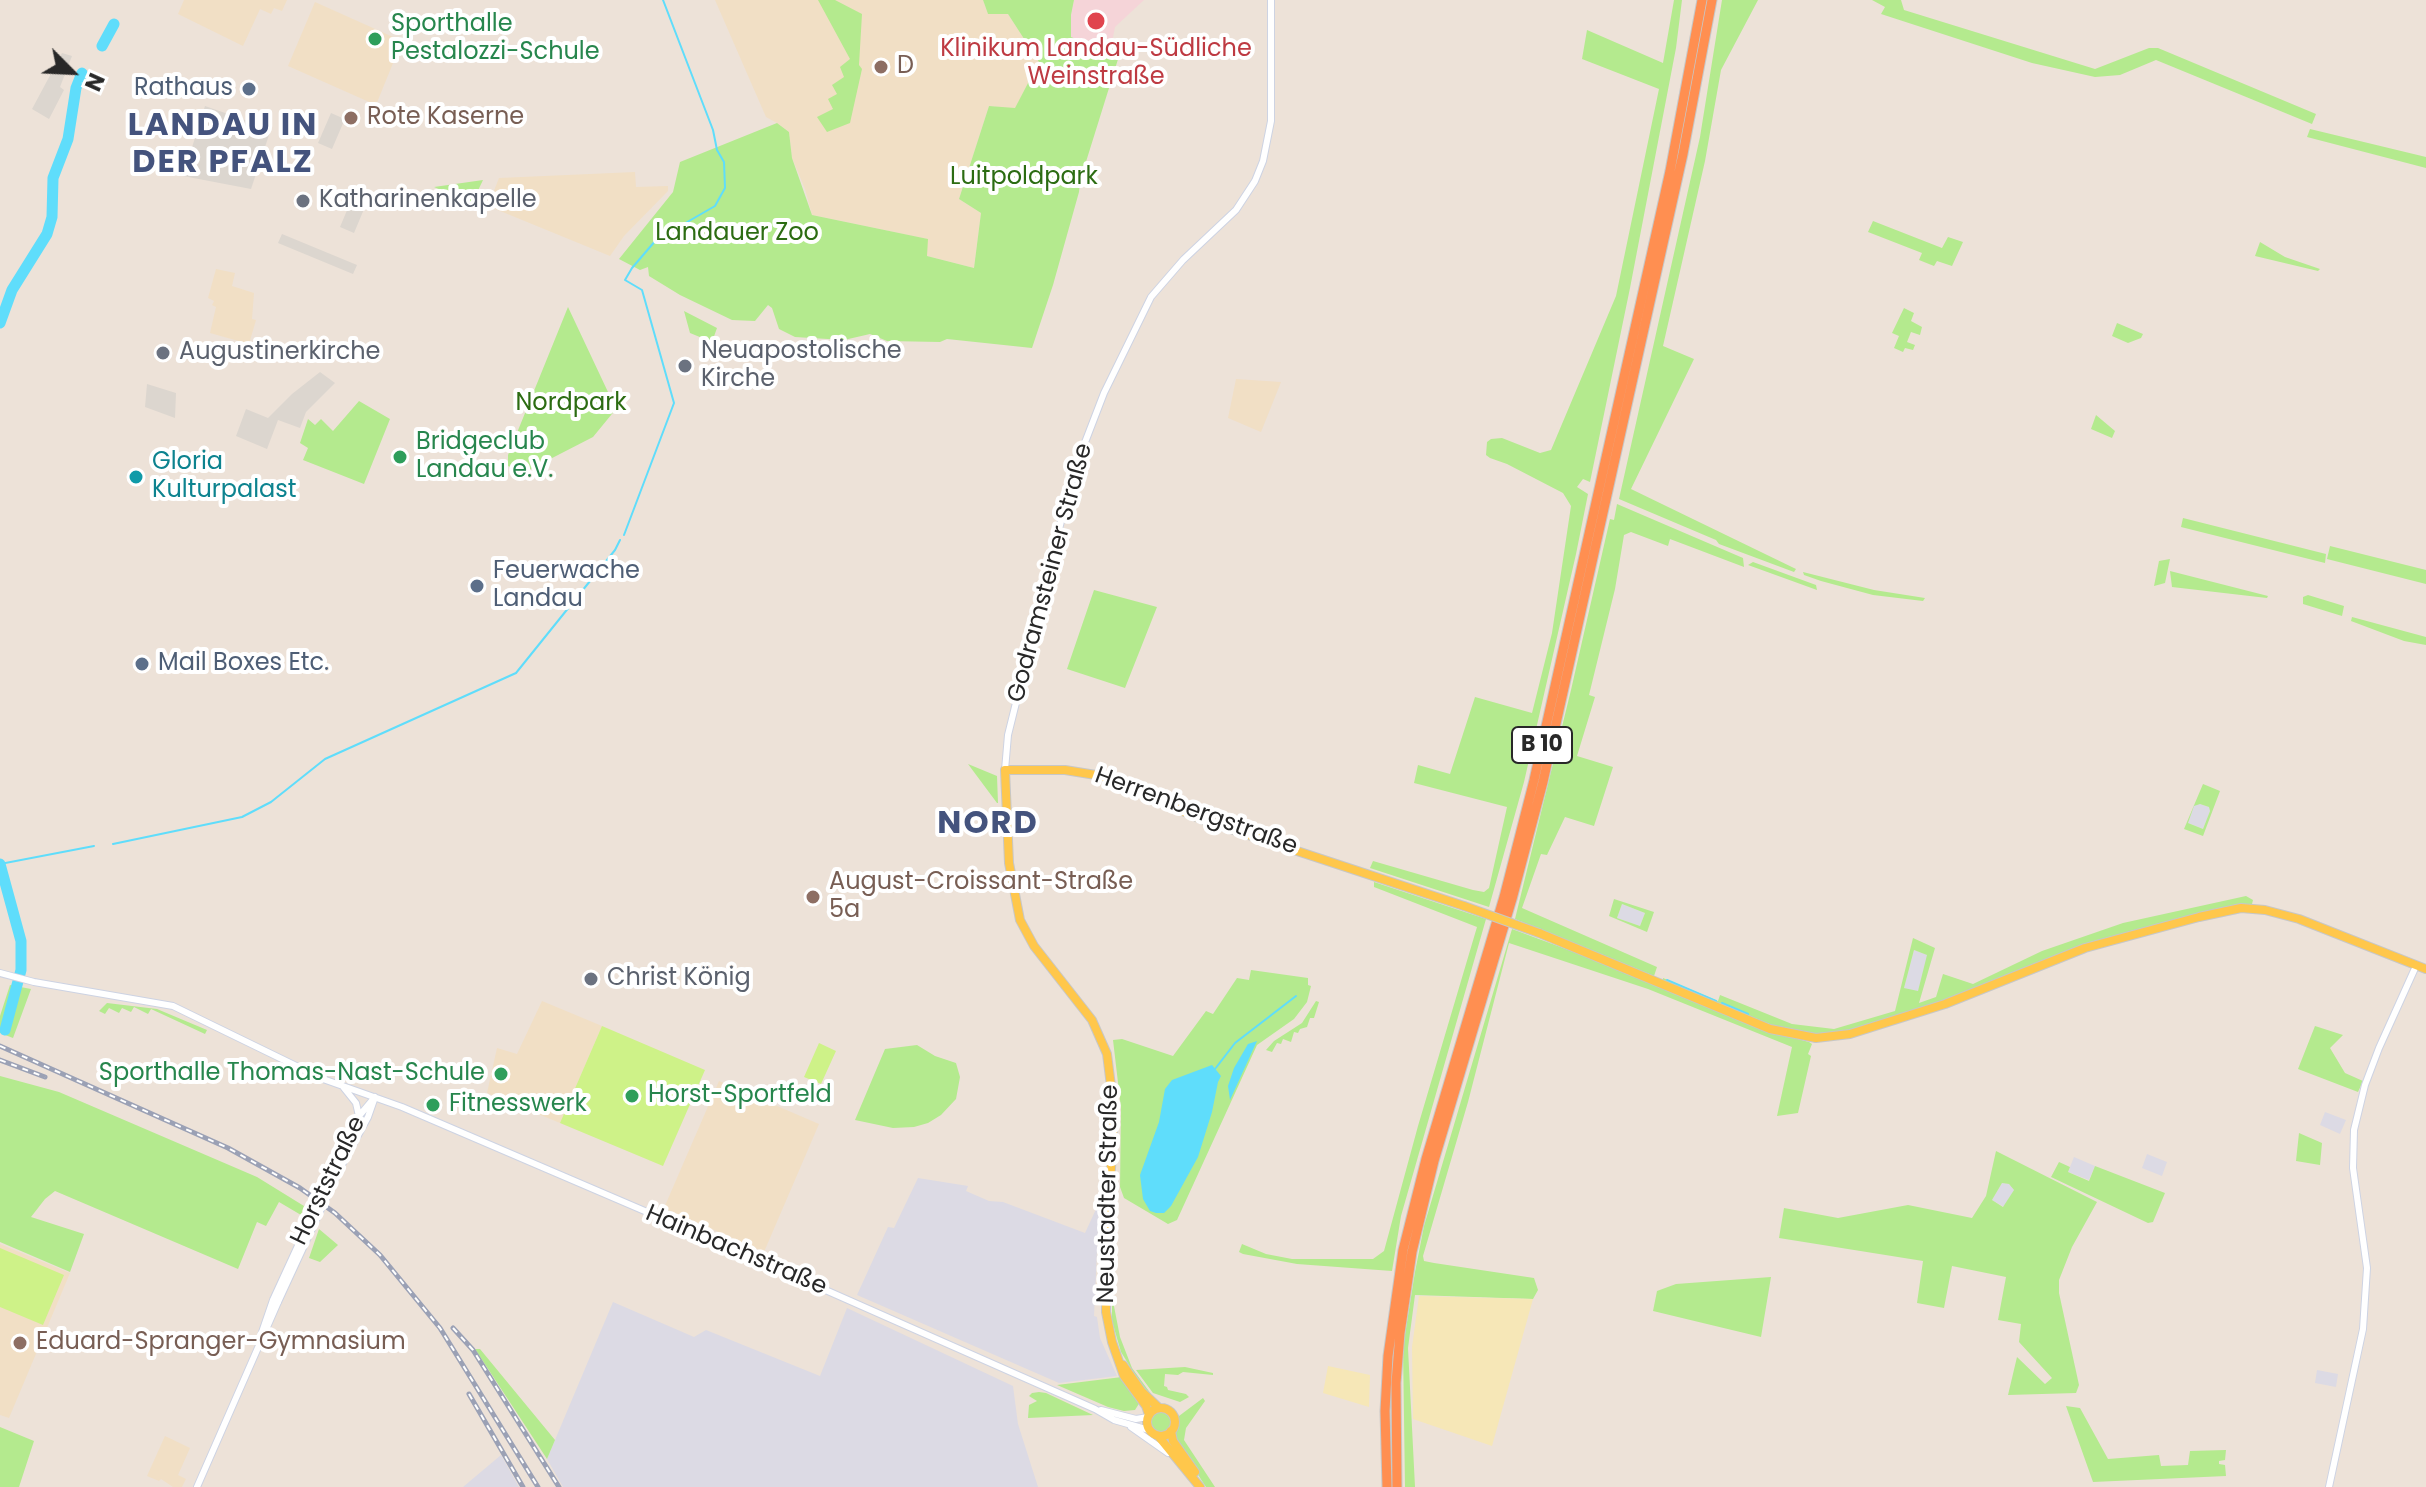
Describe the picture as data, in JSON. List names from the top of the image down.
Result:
{
  "streets": {
    "highway": ["B 10"],
    "main road": ["Herrenbergstraße", "Neustadter Straße"],
    "street": ["Godramsteiner Straße", "Horststraße", "Hainbachstraße"]
  },
  "crossings": [
    ["Godramsteiner Straße", "Herrenbergstraße"],
    ["Godramsteiner Straße", "Neustadter Straße"],
    ["Herrenbergstraße", "Neustadter Straße"],
    ["Horststraße", "Hainbachstraße"],
    ["Neustadter Straße", "Hainbachstraße"]
  ],
  "districts": ["LANDAU IN DER PFALZ", "NORD"],
  "parks": ["Luitpoldpark", "Landauer Zoo", "Nordpark"],
  "places": [
    "Klinikum Landau-Südliche Weinstraße",
    "Sporthalle Pestalozzi-Schule",
    "D",
    "Rathaus",
    "Rote Kaserne",
    "Katharinenkapelle",
    "Augustinerkirche",
    "Neuapostolische Kirche",
    "Bridgeclub Landau e.V.",
    "Gloria Kulturpalast",
    "Feuerwache Landau",
    "Mail Boxes Etc.",
    "August-Croissant-Straße 5a",
    "Christ König",
    "Sporthalle Thomas-Nast-Schule",
    "Horst-Sportfeld",
    "Fitnesswerk",
    "Eduard-Spranger-Gymnasium"
  ],
  "north": "bottom right"
}
